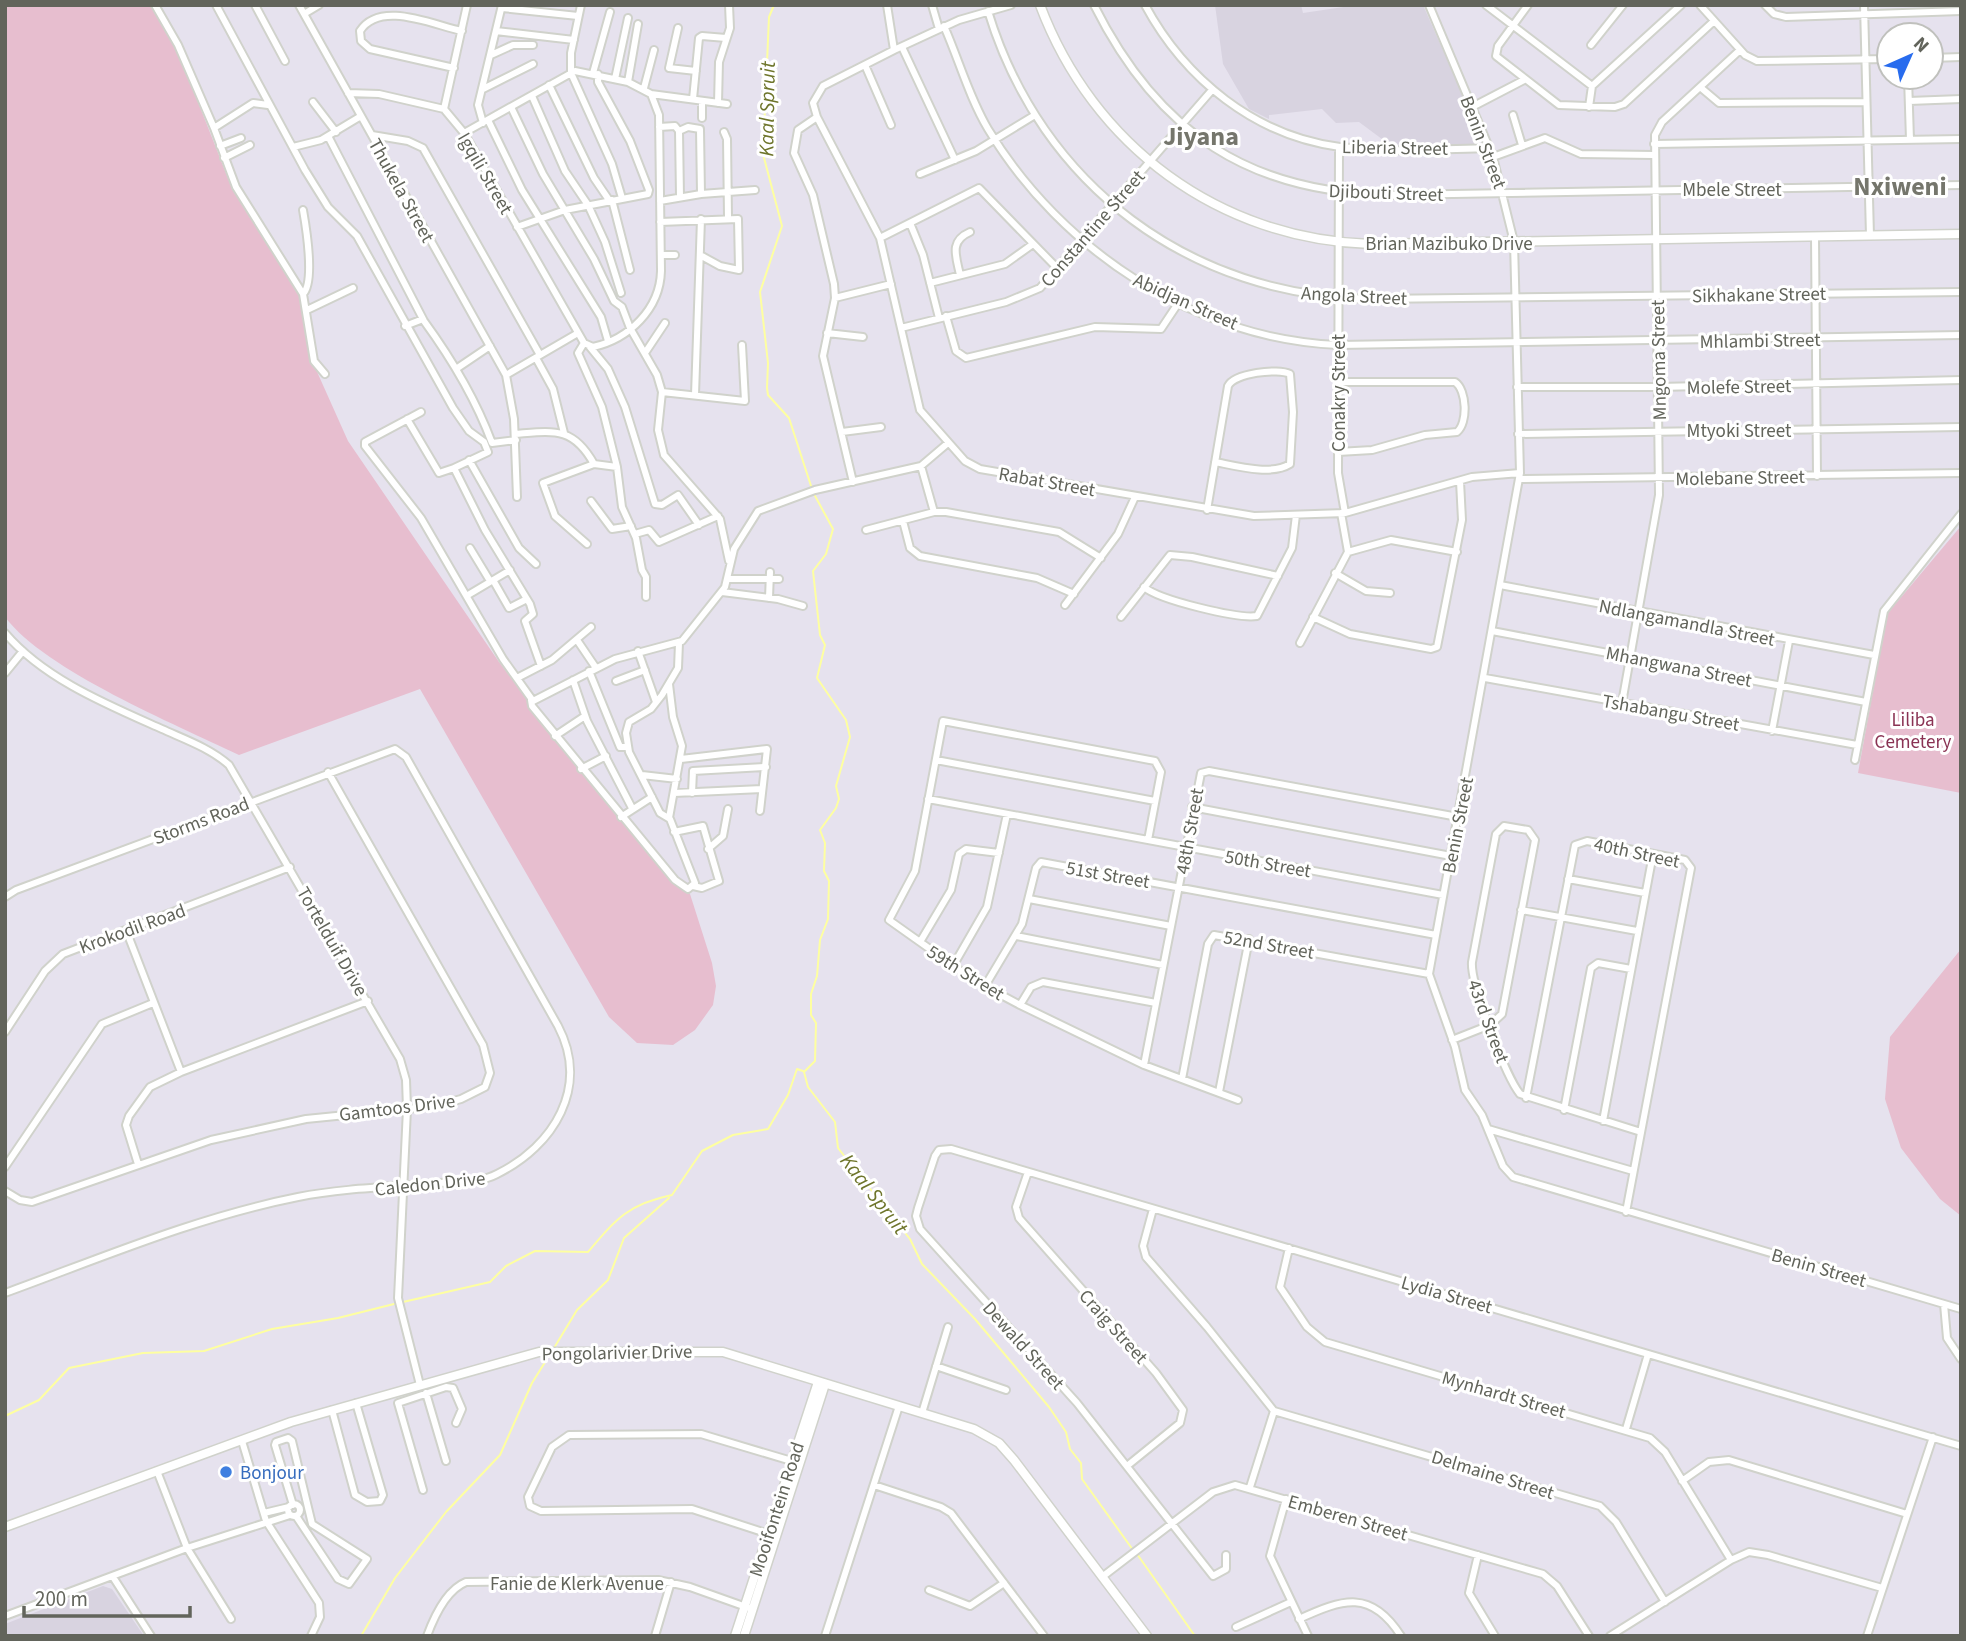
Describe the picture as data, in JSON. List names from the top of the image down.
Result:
{
  "streets": {
    "street": [
      "Benin Street",
      "Liberia Street",
      "Igqili Street",
      "Mbele Street",
      "Thukela Street",
      "Djibouti Street",
      "Constantine Street",
      "Brian Mazibuko Drive",
      "Sikhakane Street",
      "Angola Street",
      "Abidjan Street",
      "Mhlambi Street",
      "Mngoma Street",
      "Molefe Street",
      "Conakry Street",
      "Mtyoki Street",
      "Molebane Street",
      "Rabat Street",
      "Ndlangamandla Street",
      "Mhangwana Street",
      "Tshabangu Street",
      "Storms Road",
      "48th Street",
      "40th Street",
      "50th Street",
      "51st Street",
      "Krokodil Road",
      "Tortelduif Drive",
      "52nd Street",
      "59th Street",
      "43rd Street",
      "Gamtoos Drive",
      "Caledon Drive",
      "Lydia Street",
      "Craig Street",
      "Dewald Street",
      "Pongolarivier Drive",
      "Mynhardt Street",
      "Delmaine Street",
      "Mooifontein Road",
      "Emberen Street",
      "Fanie de Klerk Avenue"
    ]
  },
  "crossings": [
    ["Benin Street", "Liberia Street"],
    ["Benin Street", "Mbele Street"],
    ["Benin Street", "Djibouti Street"],
    ["Benin Street", "Brian Mazibuko Drive"],
    ["Benin Street", "Sikhakane Street"],
    ["Benin Street", "Angola Street"],
    ["Benin Street", "Abidjan Street"],
    ["Benin Street", "Mhlambi Street"],
    ["Benin Street", "Molefe Street"],
    ["Benin Street", "Mtyoki Street"],
    ["Benin Street", "Molebane Street"],
    ["Benin Street", "Rabat Street"],
    ["Benin Street", "Ndlangamandla Street"],
    ["Benin Street", "Mhangwana Street"],
    ["Benin Street", "Tshabangu Street"],
    ["Benin Street", "48th Street"],
    ["Benin Street", "40th Street"],
    ["Benin Street", "50th Street"],
    ["Benin Street", "51st Street"],
    ["Benin Street", "52nd Street"],
    ["Liberia Street", "Constantine Street"],
    ["Liberia Street", "Conakry Street"],
    ["Mbele Street", "Djibouti Street"],
    ["Mbele Street", "Mngoma Street"],
    ["Djibouti Street", "Constantine Street"],
    ["Djibouti Street", "Conakry Street"],
    ["Constantine Street", "Brian Mazibuko Drive"],
    ["Constantine Street", "Angola Street"],
    ["Constantine Street", "Abidjan Street"],
    ["Constantine Street", "Rabat Street"],
    ["Brian Mazibuko Drive", "Mngoma Street"],
    ["Brian Mazibuko Drive", "Conakry Street"],
    ["Sikhakane Street", "Angola Street"],
    ["Sikhakane Street", "Mngoma Street"],
    ["Angola Street", "Conakry Street"],
    ["Abidjan Street", "Mhlambi Street"],
    ["Abidjan Street", "Conakry Street"],
    ["Mhlambi Street", "Mngoma Street"],
    ["Mngoma Street", "Molefe Street"],
    ["Mngoma Street", "Mtyoki Street"],
    ["Mngoma Street", "Molebane Street"],
    ["Mngoma Street", "Ndlangamandla Street"],
    ["Mngoma Street", "Mhangwana Street"],
    ["Mngoma Street", "Tshabangu Street"],
    ["Conakry Street", "Rabat Street"],
    ["Molebane Street", "Rabat Street"],
    ["Storms Road", "Tortelduif Drive"],
    ["Storms Road", "Gamtoos Drive"],
    ["Storms Road", "Caledon Drive"],
    ["48th Street", "50th Street"],
    ["48th Street", "51st Street"],
    ["48th Street", "59th Street"],
    ["40th Street", "43rd Street"],
    ["50th Street", "59th Street"],
    ["51st Street", "59th Street"],
    ["Krokodil Road", "Tortelduif Drive"],
    ["Tortelduif Drive", "Gamtoos Drive"],
    ["Tortelduif Drive", "Caledon Drive"],
    ["Tortelduif Drive", "Pongolarivier Drive"],
    ["52nd Street", "59th Street"],
    ["Lydia Street", "Craig Street"],
    ["Lydia Street", "Dewald Street"],
    ["Lydia Street", "Mynhardt Street"],
    ["Craig Street", "Dewald Street"],
    ["Dewald Street", "Emberen Street"],
    ["Pongolarivier Drive", "Mooifontein Road"],
    ["Pongolarivier Drive", "Emberen Street"],
    ["Mooifontein Road", "Fanie de Klerk Avenue"]
  ],
  "districts": ["Jiyana", "Nxiweni"],
  "water": ["Kaal Spruit"],
  "parks": ["Liliba Cemetery"],
  "places": ["Bonjour"],
  "scale_bar": "200 m",
  "north": "top right"
}
